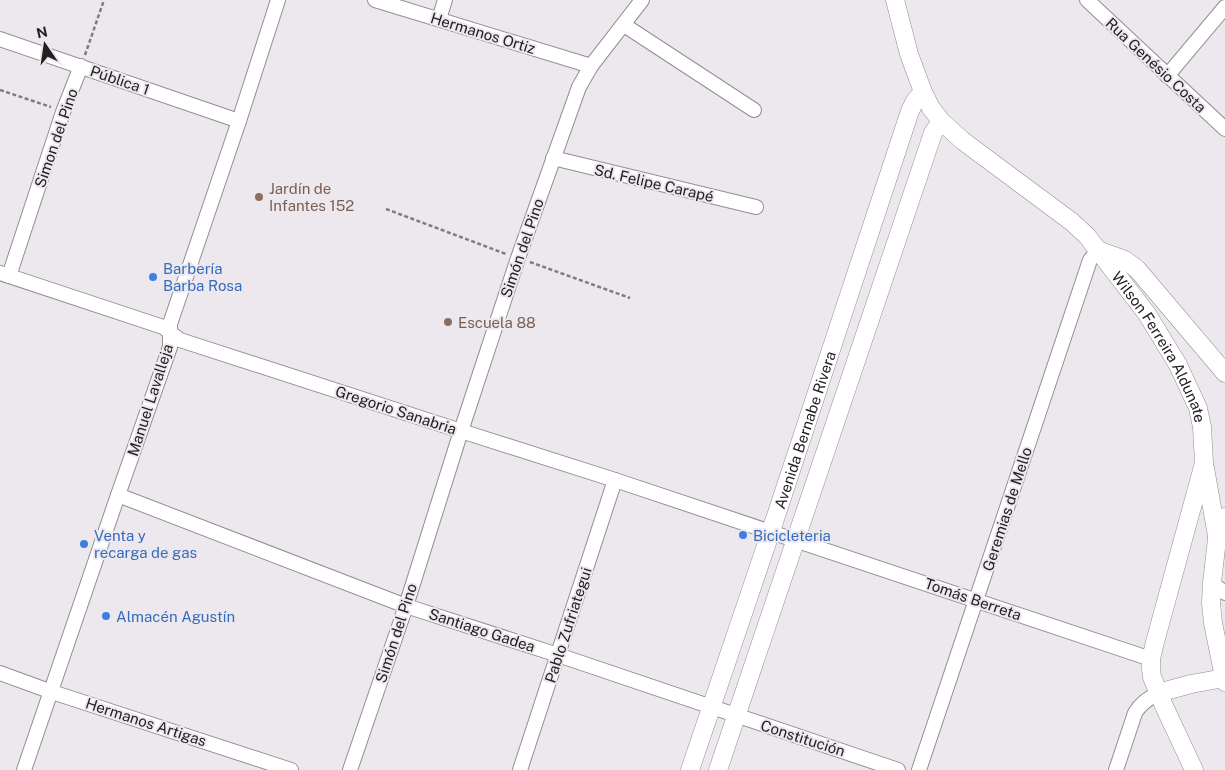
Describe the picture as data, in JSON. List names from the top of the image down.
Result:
{
  "streets": {
    "street": [
      "Hermanos Ortiz",
      "Rua Genésio Costa",
      "Pública 1",
      "Simon del Pino",
      "Sd. Felipe Carapé",
      "Simón del Pino",
      "Wilson Ferreira Aldunate",
      "Manuel Lavalleja",
      "Gregorio Sanabria",
      "Avenida Bernabe Rivera",
      "Geremias de Mello",
      "Tomás Berreta",
      "Pablo Zufriategui",
      "Santiago Gadea",
      "Hermanos Artigas",
      "Constitución"
    ]
  },
  "crossings": [
    ["Hermanos Ortiz", "Simón del Pino"],
    ["Pública 1", "Simon del Pino"],
    ["Pública 1", "Manuel Lavalleja"],
    ["Simon del Pino", "Gregorio Sanabria"],
    ["Sd. Felipe Carapé", "Simón del Pino"],
    ["Simón del Pino", "Gregorio Sanabria"],
    ["Simón del Pino", "Santiago Gadea"],
    ["Wilson Ferreira Aldunate", "Avenida Bernabe Rivera"],
    ["Wilson Ferreira Aldunate", "Geremias de Mello"],
    ["Wilson Ferreira Aldunate", "Tomás Berreta"],
    ["Manuel Lavalleja", "Gregorio Sanabria"],
    ["Manuel Lavalleja", "Santiago Gadea"],
    ["Manuel Lavalleja", "Hermanos Artigas"],
    ["Gregorio Sanabria", "Avenida Bernabe Rivera"],
    ["Gregorio Sanabria", "Tomás Berreta"],
    ["Gregorio Sanabria", "Pablo Zufriategui"],
    ["Avenida Bernabe Rivera", "Tomás Berreta"],
    ["Avenida Bernabe Rivera", "Santiago Gadea"],
    ["Avenida Bernabe Rivera", "Constitución"],
    ["Geremias de Mello", "Tomás Berreta"],
    ["Pablo Zufriategui", "Santiago Gadea"],
    ["Santiago Gadea", "Constitución"]
  ],
  "places": [
    "Jardín de Infantes 152",
    "Barbería Barba Rosa",
    "Escuela 88",
    "Bicicleteria",
    "Venta y recarga de gas",
    "Almacén Agustín"
  ],
  "north": "top"
}
